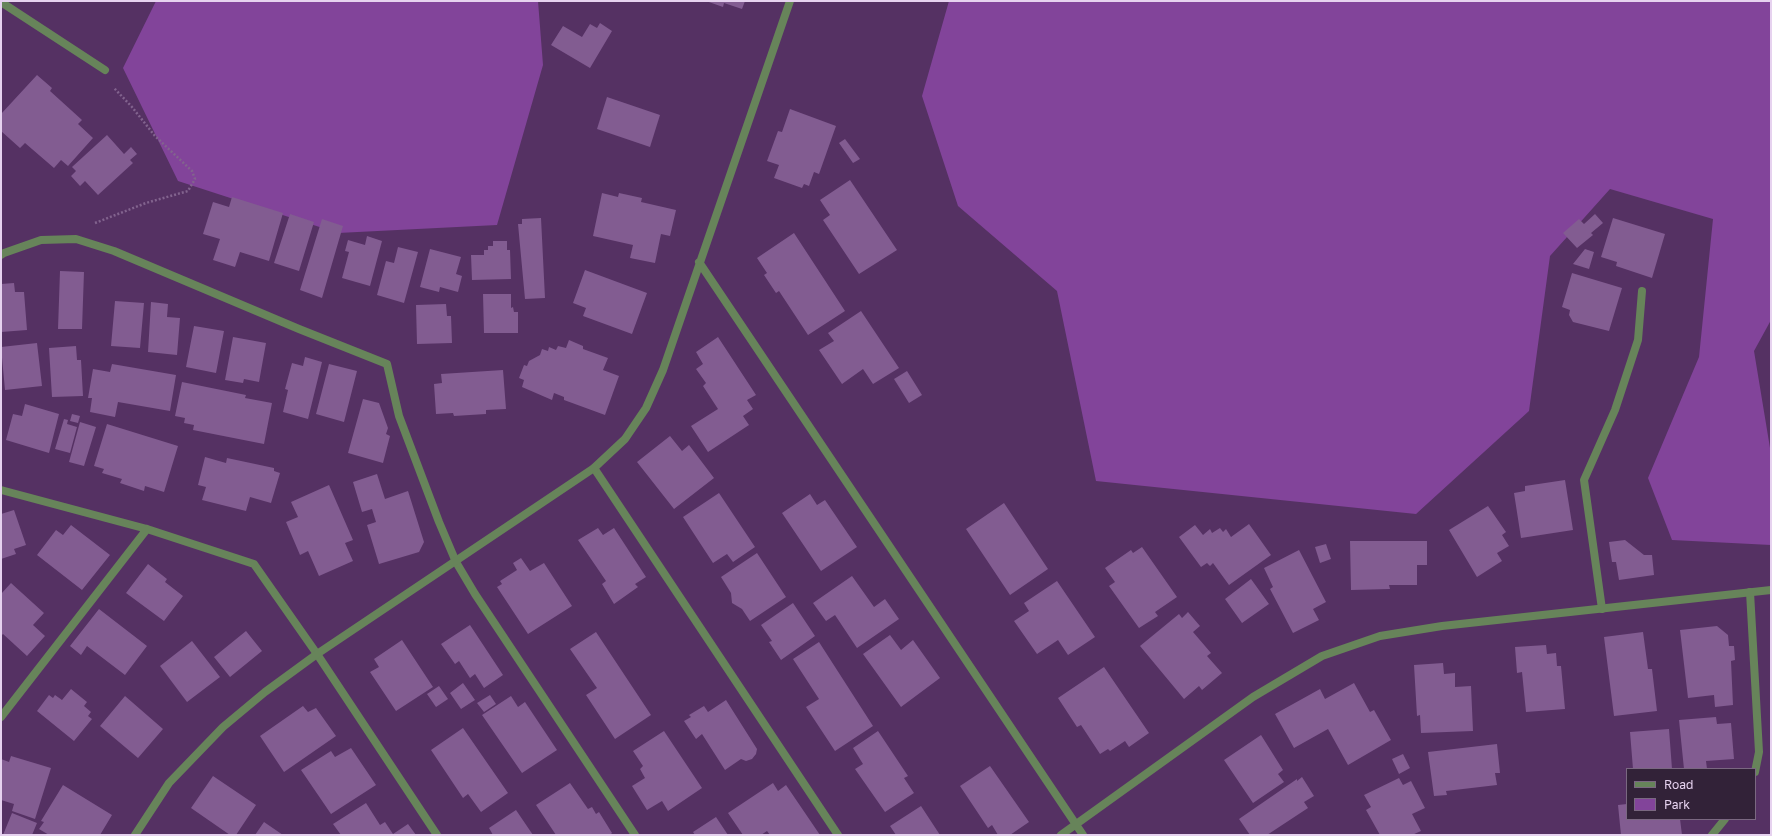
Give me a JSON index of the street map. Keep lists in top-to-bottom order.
{
  "legend": ["Road", "Park"]
}
